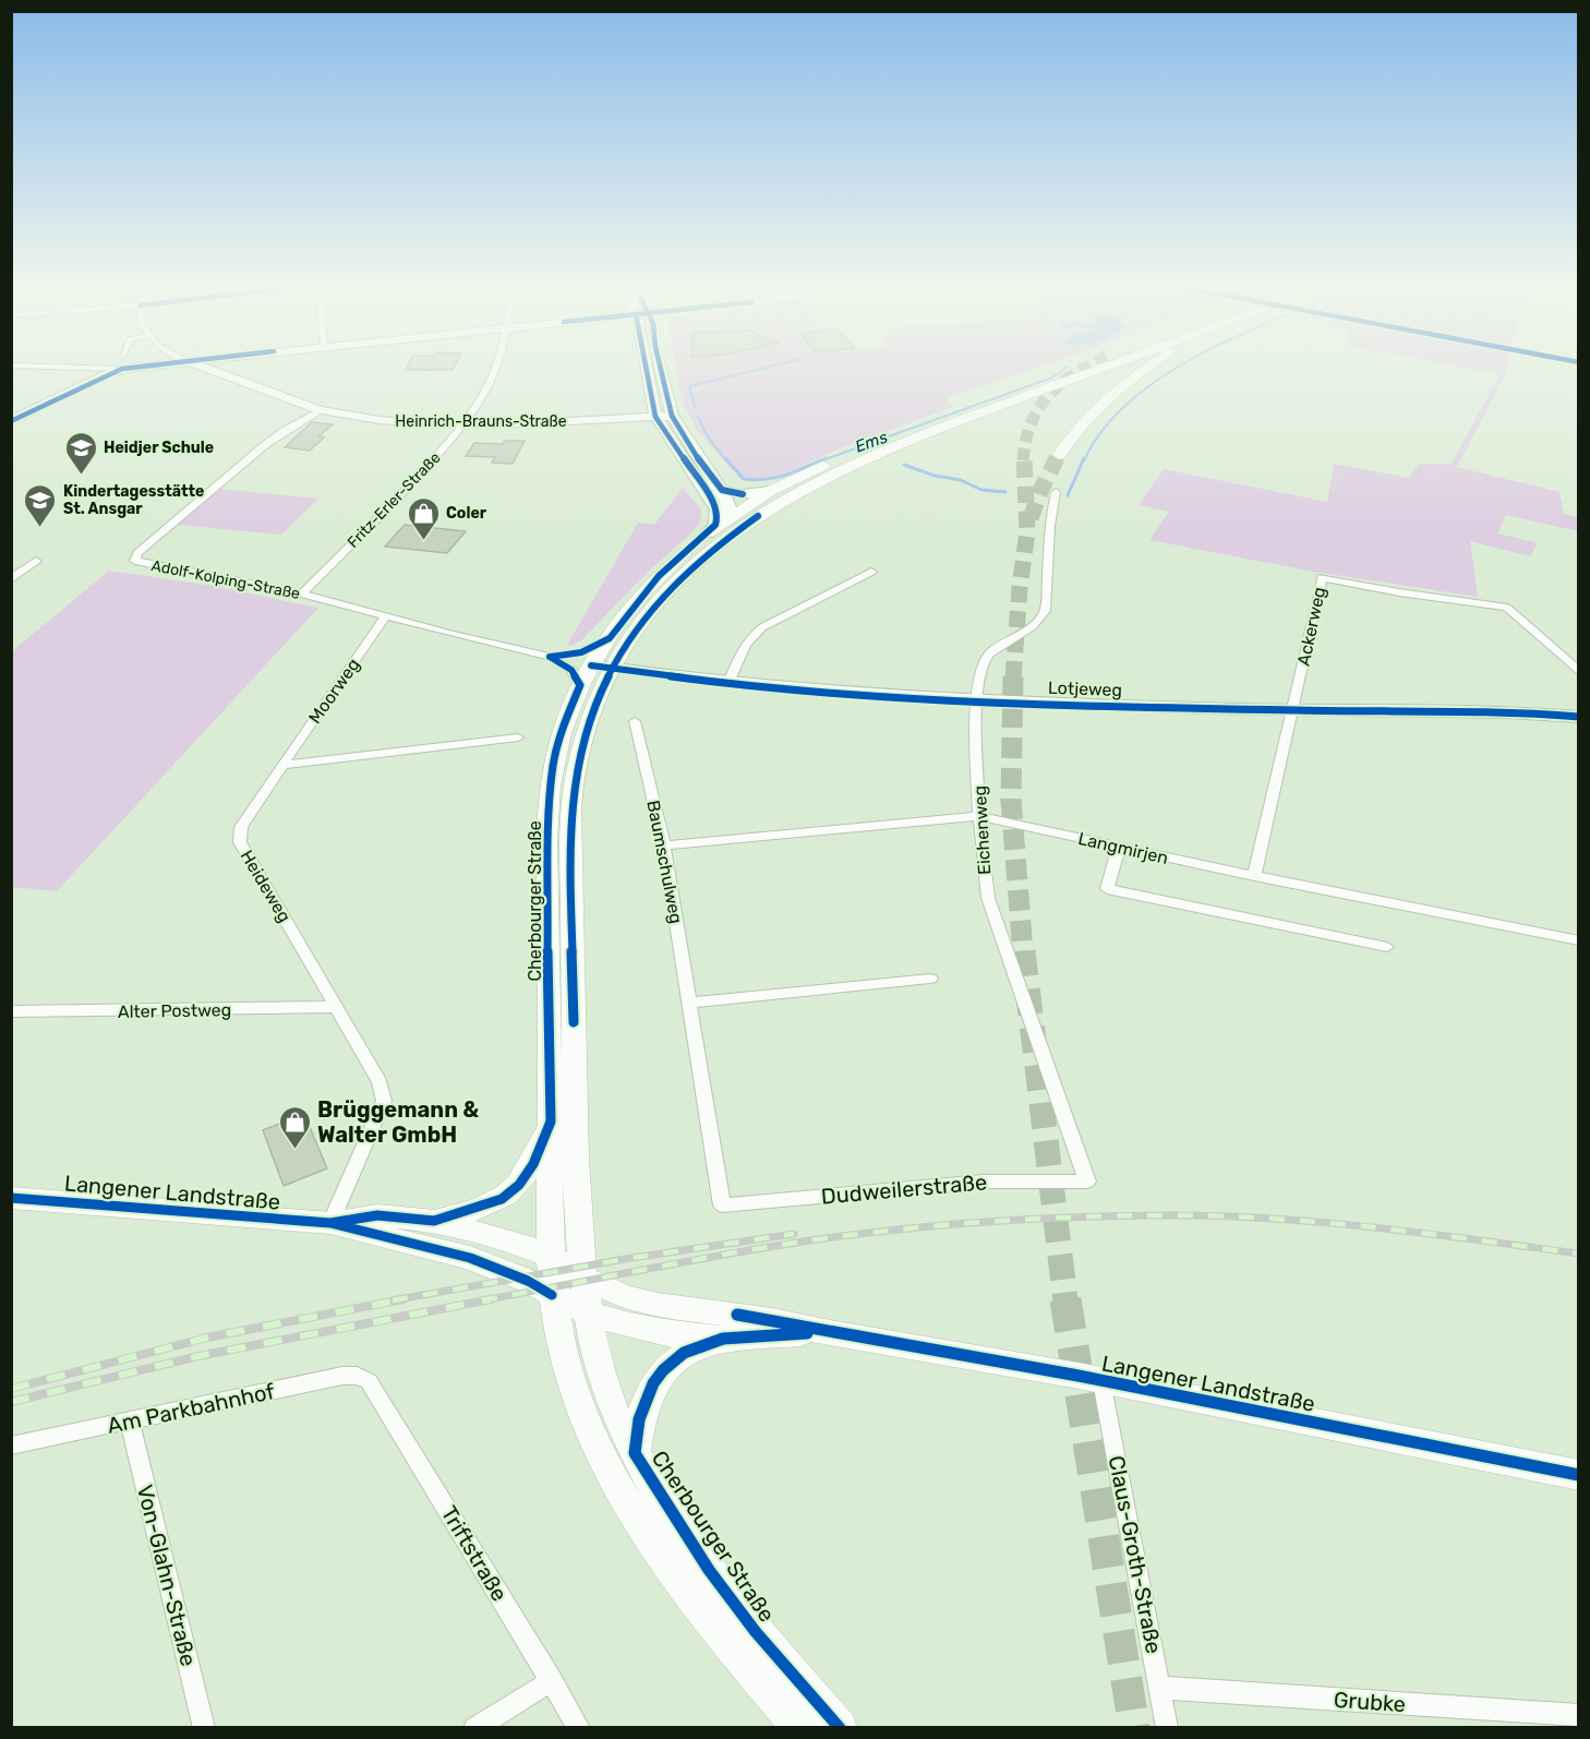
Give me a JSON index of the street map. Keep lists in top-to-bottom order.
{
  "streets": {
    "main road": ["Cherbourger Straße", "Langener Landstraße"],
    "street": [
      "Heinrich-Brauns-Straße",
      "Fritz-Erler-Straße",
      "Adolf-Kolping-Straße",
      "Ackerweg",
      "Lotjeweg",
      "Moorweg",
      "Eichenweg",
      "Langmirjen",
      "Baumschulweg",
      "Heideweg",
      "Alter Postweg",
      "Dudweilerstraße",
      "Am Parkbahnhof",
      "Triftstraße",
      "Claus-Groth-Straße",
      "Von-Glahn-Straße",
      "Grubke"
    ]
  },
  "crossings": [
    ["Heinrich-Brauns-Straße", "Fritz-Erler-Straße"],
    ["Heinrich-Brauns-Straße", "Adolf-Kolping-Straße"],
    ["Fritz-Erler-Straße", "Adolf-Kolping-Straße"],
    ["Adolf-Kolping-Straße", "Lotjeweg"],
    ["Adolf-Kolping-Straße", "Moorweg"],
    ["Adolf-Kolping-Straße", "Cherbourger Straße"],
    ["Ackerweg", "Lotjeweg"],
    ["Ackerweg", "Langmirjen"],
    ["Lotjeweg", "Eichenweg"],
    ["Lotjeweg", "Cherbourger Straße"],
    ["Moorweg", "Heideweg"],
    ["Eichenweg", "Langmirjen"],
    ["Eichenweg", "Dudweilerstraße"],
    ["Langmirjen", "Baumschulweg"],
    ["Baumschulweg", "Dudweilerstraße"],
    ["Heideweg", "Alter Postweg"],
    ["Heideweg", "Langener Landstraße"],
    ["Cherbourger Straße", "Langener Landstraße"],
    ["Langener Landstraße", "Claus-Groth-Straße"],
    ["Am Parkbahnhof", "Triftstraße"],
    ["Am Parkbahnhof", "Von-Glahn-Straße"],
    ["Claus-Groth-Straße", "Grubke"]
  ],
  "water": ["Ems"],
  "places": {
    "school or university": ["Heidjer Schule", "Kindertagesstätte St. Ansgar"],
    "shop": ["Coler", "Brüggemann & Walter GmbH"]
  }
}
